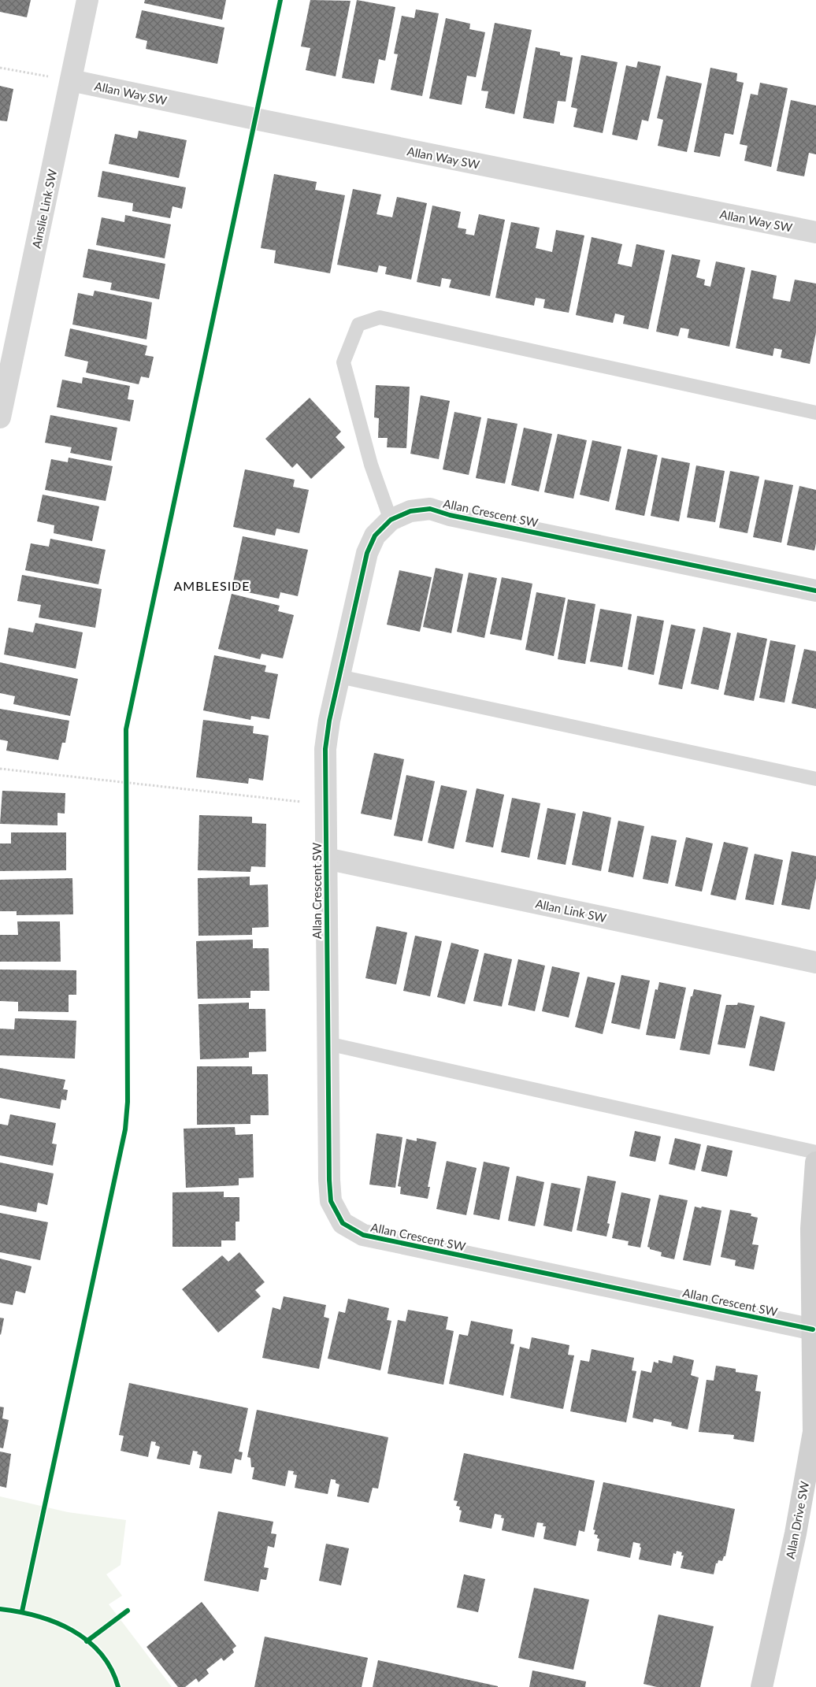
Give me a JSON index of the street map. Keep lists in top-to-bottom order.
{
  "streets": {
    "street": [
      "Allan Way SW",
      "Ainslie Link SW",
      "Allan Crescent SW",
      "Allan Link SW",
      "Allan Drive SW"
    ]
  },
  "crossings": [
    ["Allan Way SW", "Ainslie Link SW"],
    ["Allan Crescent SW", "Allan Link SW"],
    ["Allan Crescent SW", "Allan Drive SW"]
  ],
  "districts": ["AMBLESIDE"]
}
